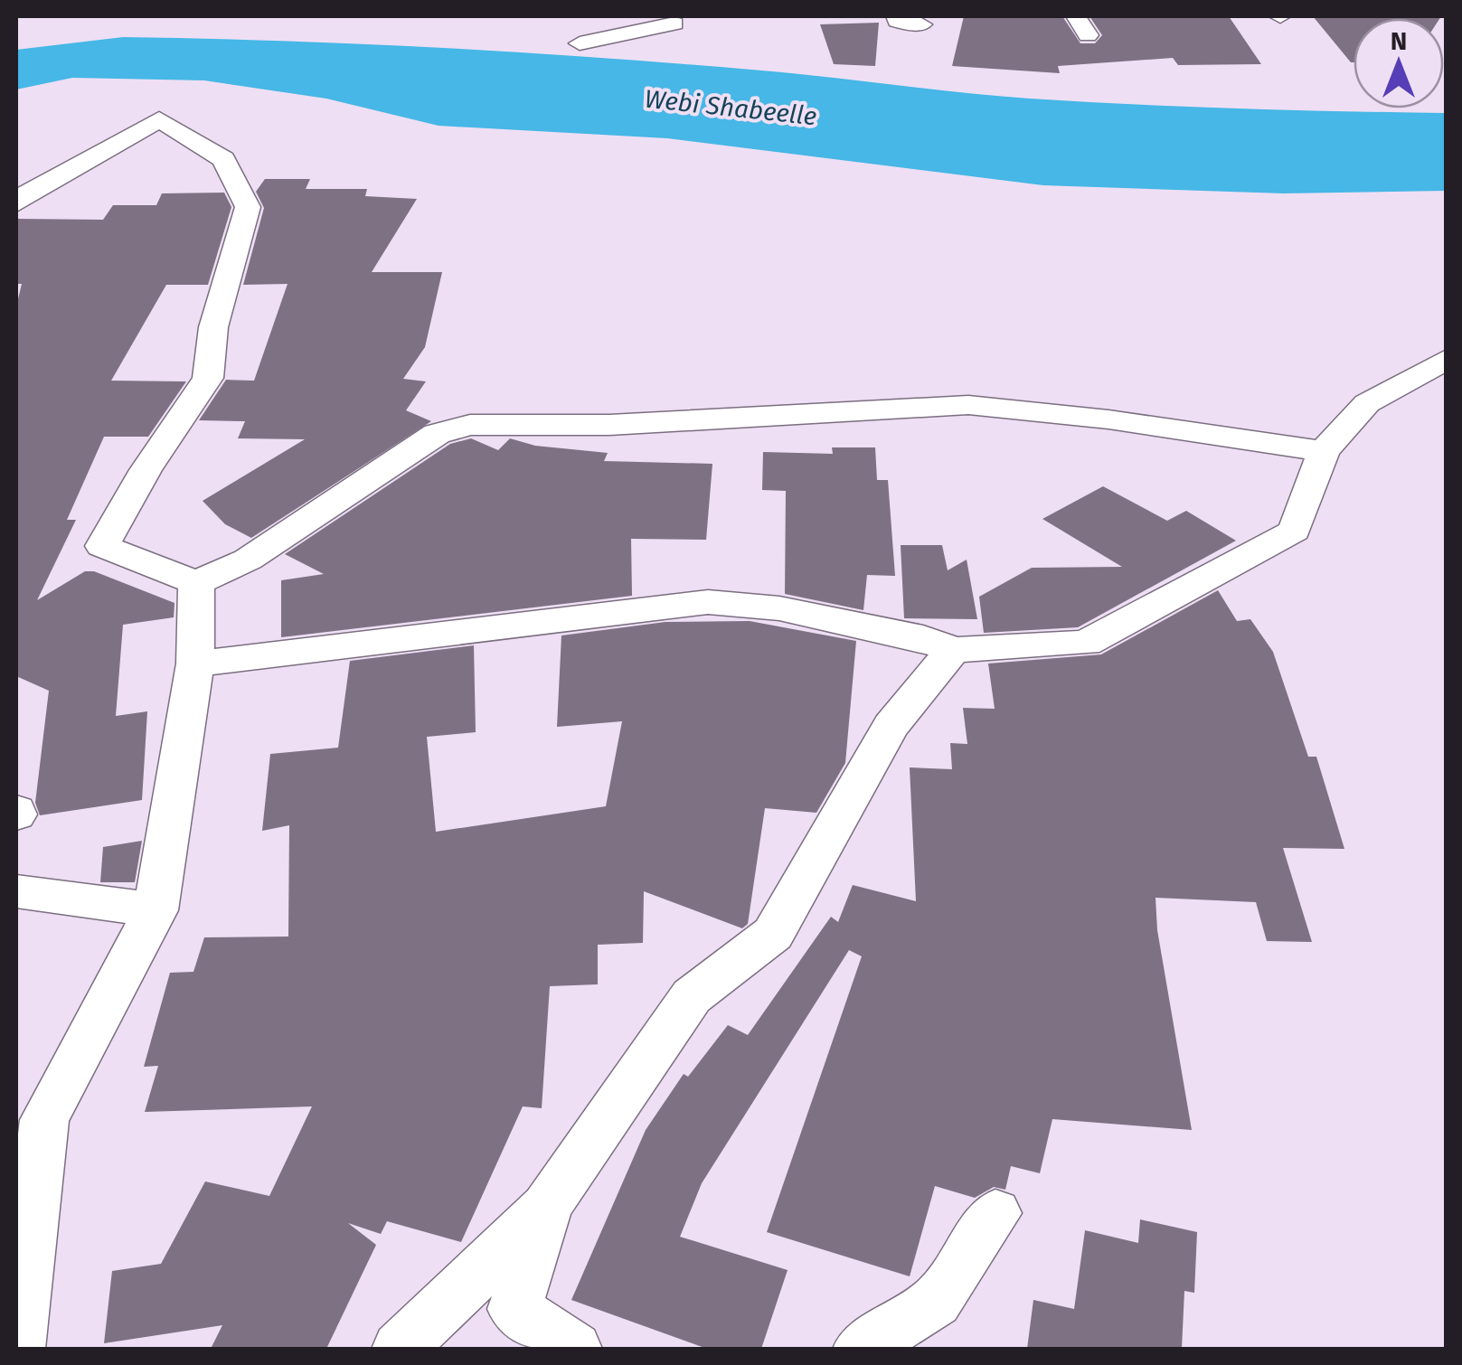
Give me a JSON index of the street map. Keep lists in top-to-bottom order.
{
  "water": ["Webi Shabeelle"],
  "north": "top"
}
